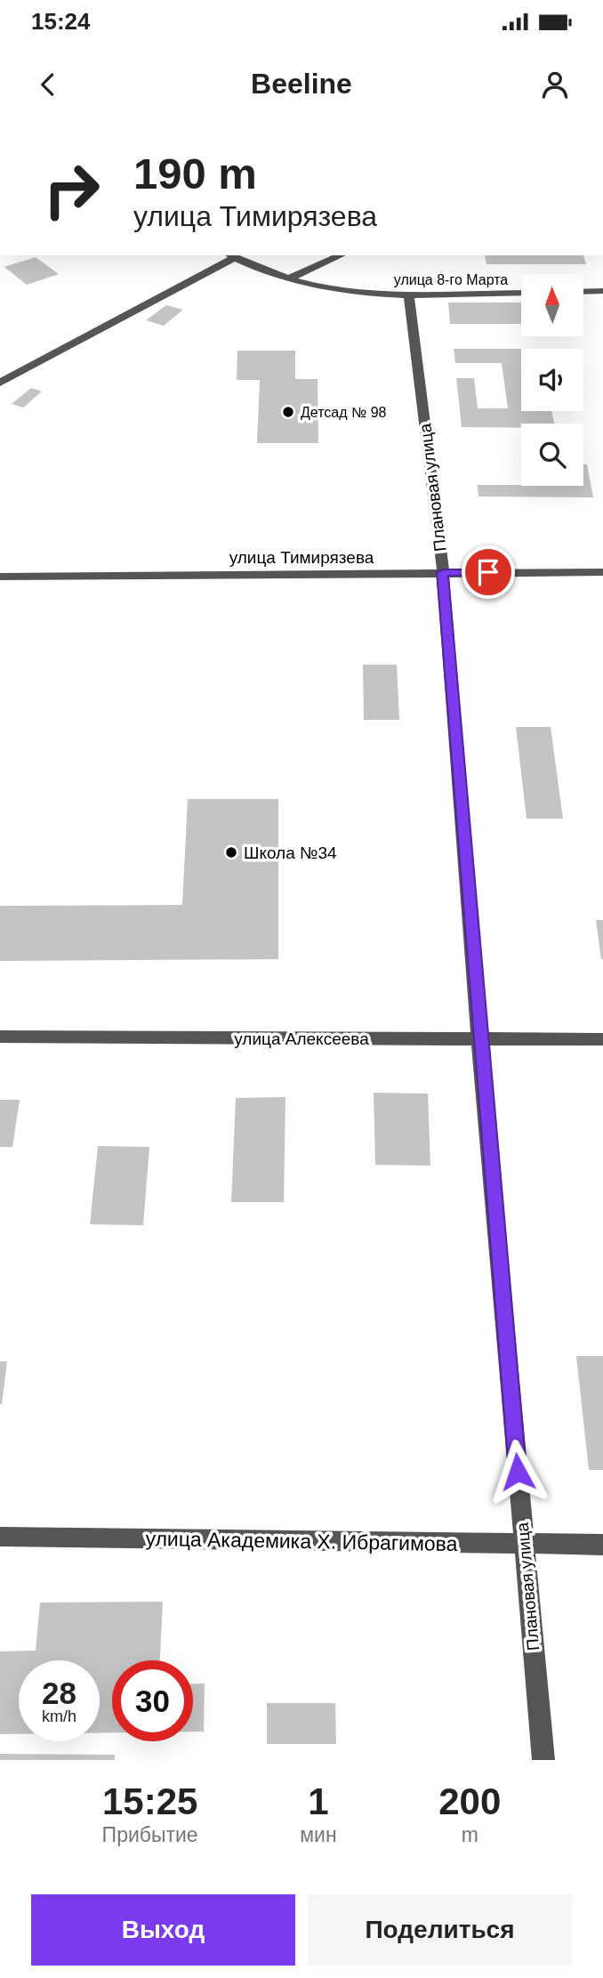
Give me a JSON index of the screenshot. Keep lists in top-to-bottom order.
{
  "streets": {
    "street": [
      "улица 8-го Марта",
      "Плановая улица",
      "улица Тимирязева",
      "улица Алексеева",
      "улица Академика Х. Ибрагимова"
    ]
  },
  "crossings": [
    ["улица 8-го Марта", "Плановая улица"],
    ["Плановая улица", "улица Тимирязева"],
    ["Плановая улица", "улица Алексеева"],
    ["Плановая улица", "улица Академика Х. Ибрагимова"]
  ],
  "places": ["Детсад № 98", "Школа №34"],
  "north": "top",
  "page": {
    "status": "15:24",
    "header": "Beeline",
    "turn": ["190 m", "улица Тимирязева"],
    "speed": "28 km/h",
    "limit": "30",
    "eta": [
      "15:25",
      "Прибытие",
      "1",
      "мин",
      "200",
      "m"
    ],
    "buttons": ["Выход", "Поделиться"]
  }
}
